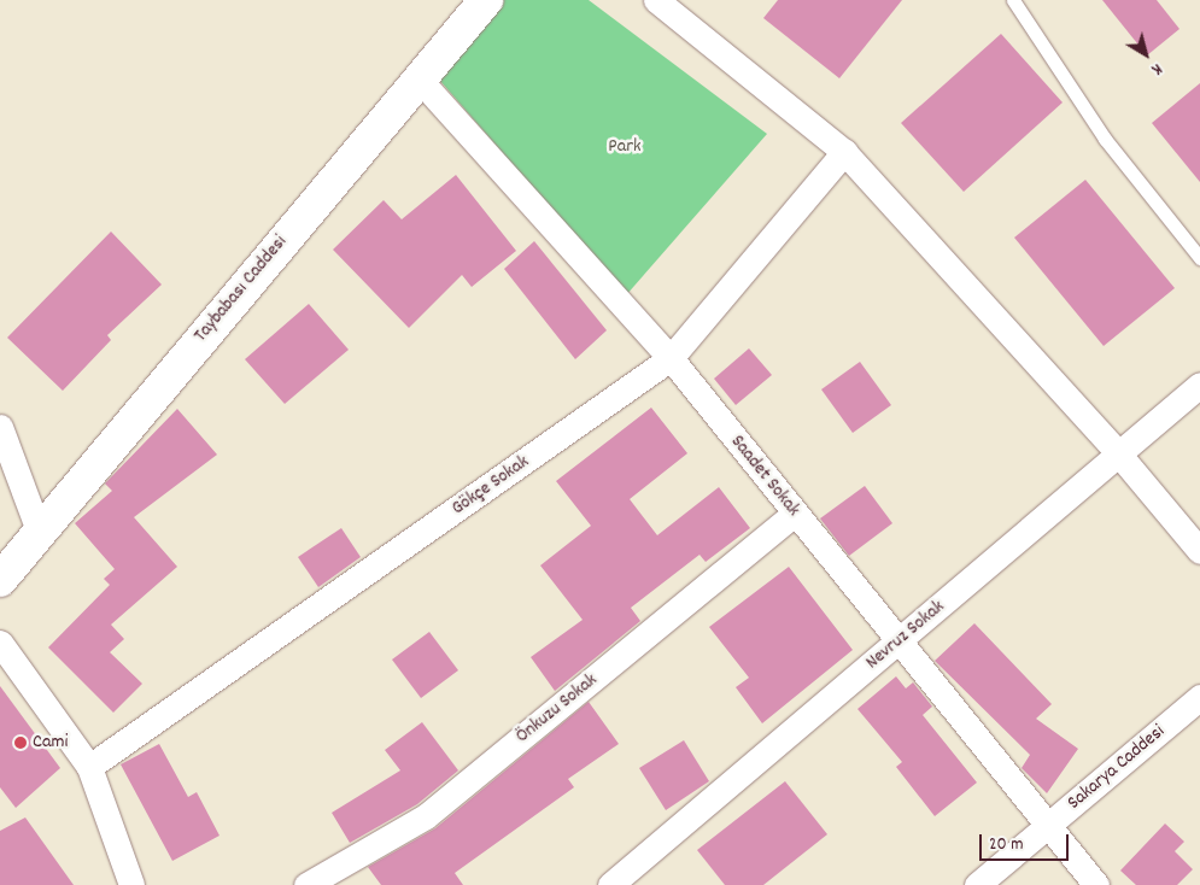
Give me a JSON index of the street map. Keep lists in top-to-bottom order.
{
  "streets": {
    "street": [
      "Taybabası Caddesi",
      "Saadet Sokak",
      "Gökçe Sokak",
      "Nevruz Sokak",
      "Önkuzu Sokak",
      "Sakarya Caddesi"
    ]
  },
  "crossings": [
    ["Taybabası Caddesi", "Saadet Sokak"],
    ["Saadet Sokak", "Gökçe Sokak"],
    ["Saadet Sokak", "Nevruz Sokak"],
    ["Saadet Sokak", "Önkuzu Sokak"],
    ["Saadet Sokak", "Sakarya Caddesi"]
  ],
  "parks": ["Park"],
  "places": ["Cami"],
  "scale_bar": "20 m",
  "north": "bottom right"
}
